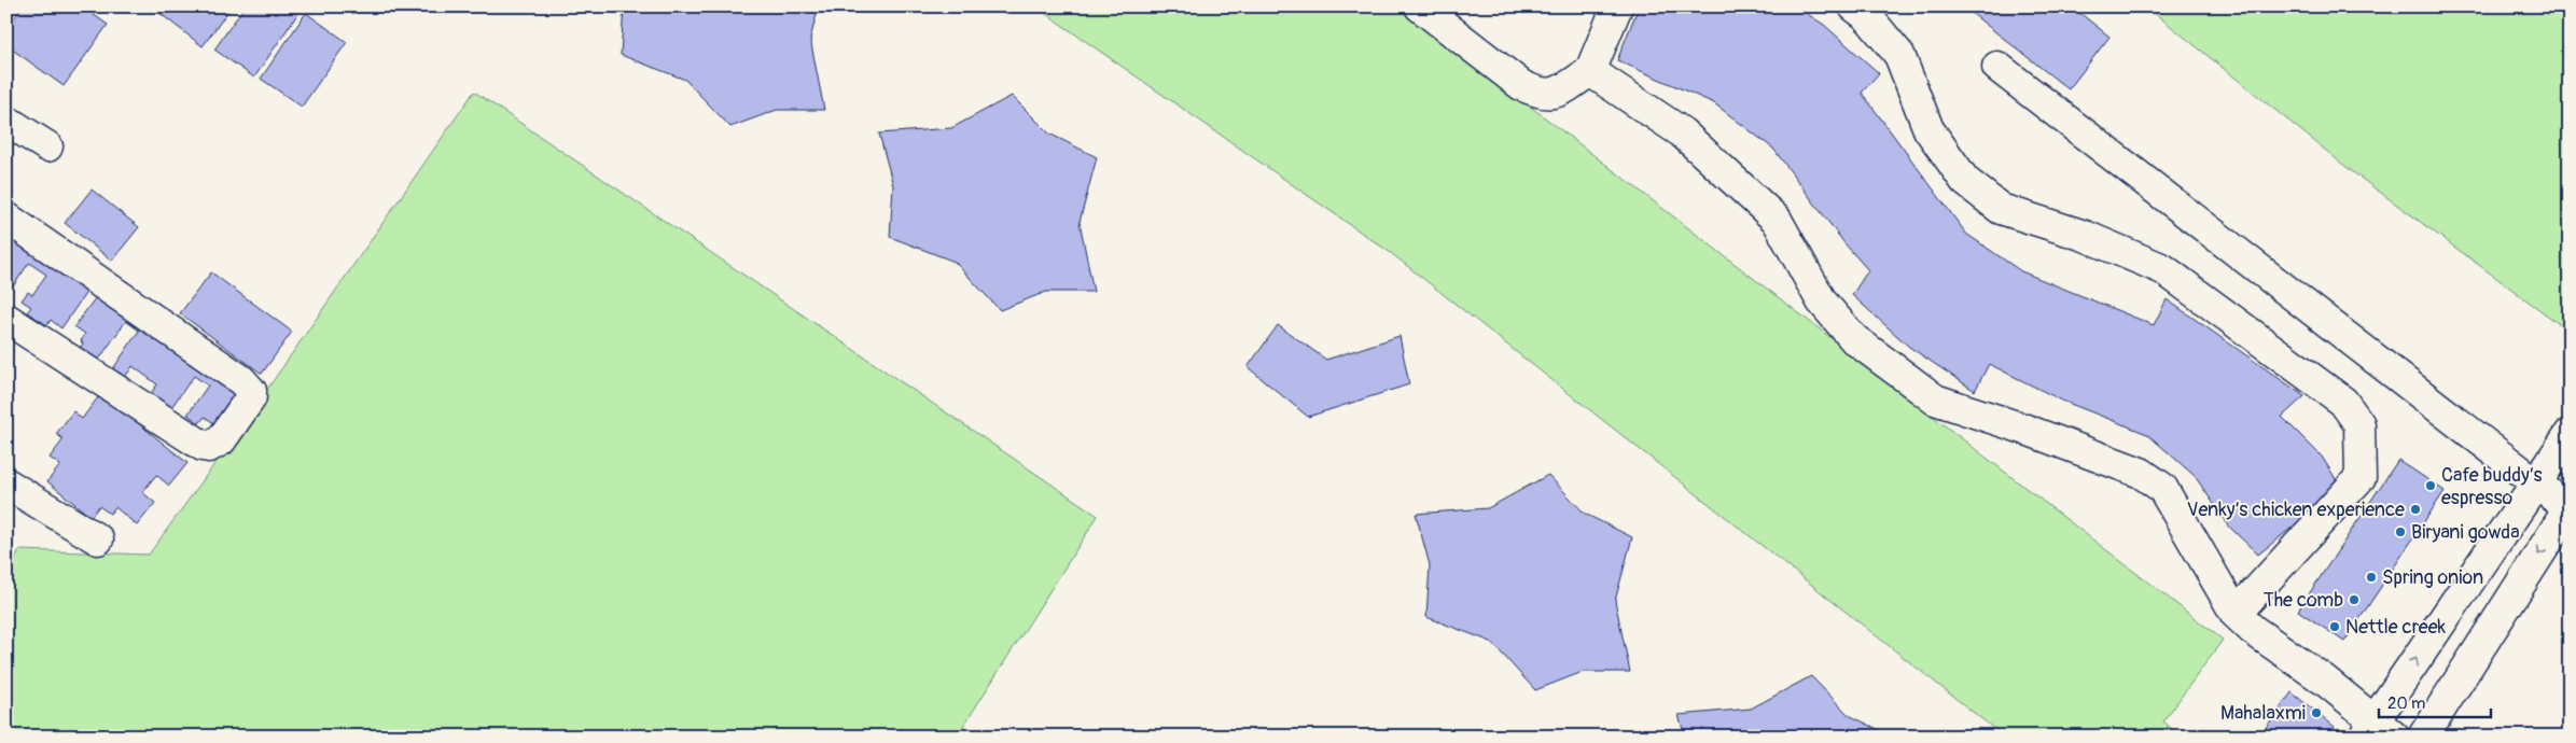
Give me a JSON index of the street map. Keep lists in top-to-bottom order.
{
  "places": [
    "Cafe buddy’s espresso",
    "Venky’s chicken experience",
    "Biryani gowda",
    "Spring onion",
    "The comb",
    "Nettle creek",
    "Mahalaxmi"
  ],
  "scale_bar": "20 m"
}
